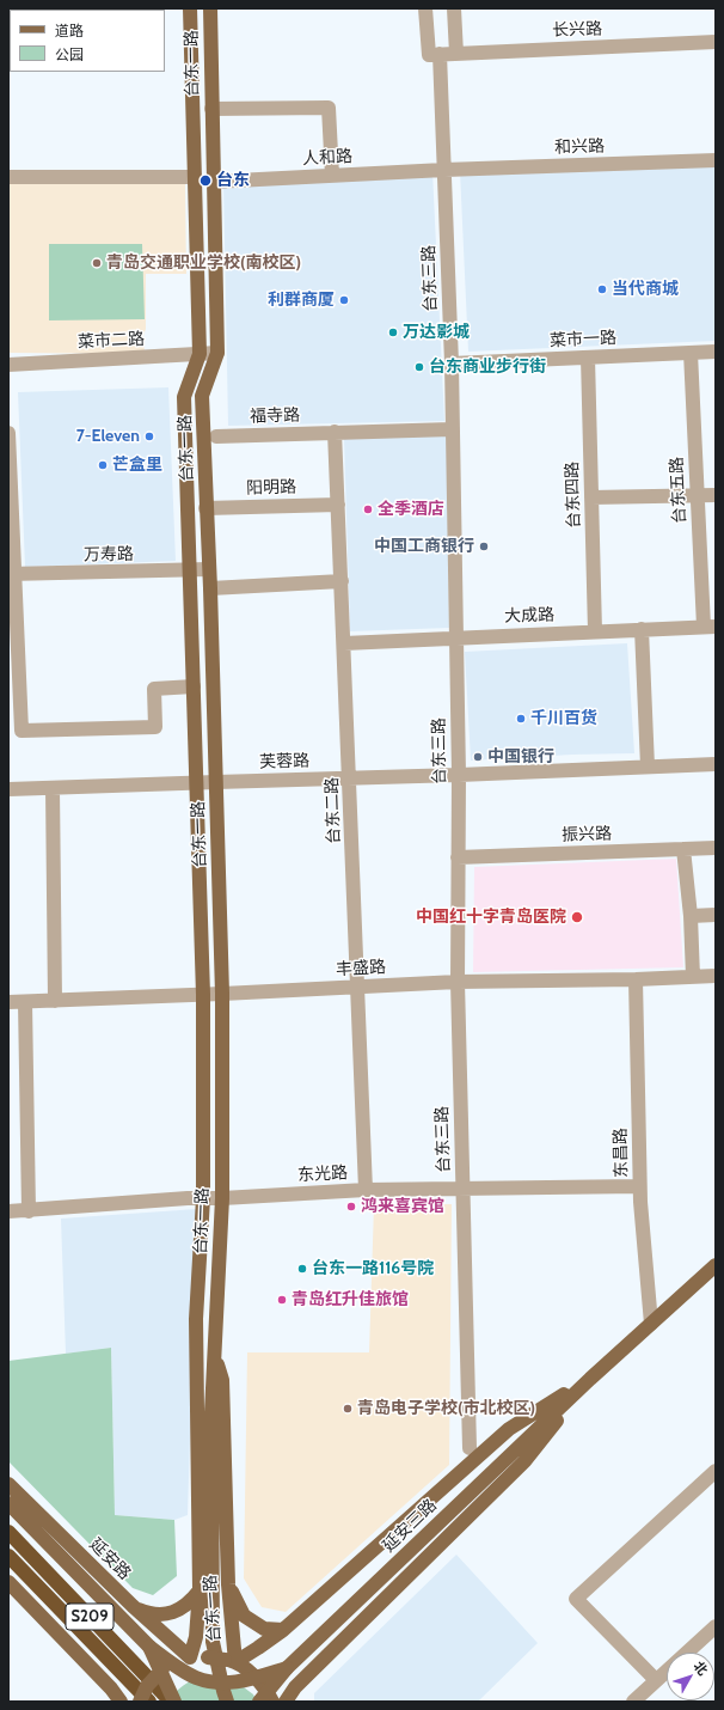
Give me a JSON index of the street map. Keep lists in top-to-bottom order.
{
  "streets": {
    "highway": ["S209"],
    "main road": ["台东一路", "延安三路", "延安路"],
    "street": [
      "长兴路",
      "和兴路",
      "人和路",
      "台东三路",
      "菜市一路",
      "菜市二路",
      "福寺路",
      "阳明路",
      "台东五路",
      "台东四路",
      "万寿路",
      "大成路",
      "芙蓉路",
      "台东二路",
      "振兴路",
      "丰盛路",
      "东昌路",
      "东光路"
    ]
  },
  "crossings": [
    ["长兴路", "台东三路"],
    ["台东一路", "人和路"],
    ["台东一路", "菜市二路"],
    ["台东一路", "阳明路"],
    ["台东一路", "万寿路"],
    ["台东一路", "芙蓉路"],
    ["台东一路", "丰盛路"],
    ["台东一路", "东光路"],
    ["台东一路", "延安三路"],
    ["台东一路", "延安路"],
    ["和兴路", "人和路"],
    ["和兴路", "台东三路"],
    ["人和路", "台东三路"],
    ["台东三路", "菜市一路"],
    ["台东三路", "福寺路"],
    ["台东三路", "大成路"],
    ["台东三路", "芙蓉路"],
    ["台东三路", "振兴路"],
    ["台东三路", "丰盛路"],
    ["台东三路", "东光路"],
    ["菜市一路", "台东五路"],
    ["菜市一路", "台东四路"],
    ["福寺路", "台东二路"],
    ["阳明路", "台东二路"],
    ["台东五路", "大成路"],
    ["台东四路", "大成路"],
    ["大成路", "台东二路"],
    ["芙蓉路", "台东二路"],
    ["台东二路", "丰盛路"],
    ["台东二路", "东光路"],
    ["丰盛路", "东昌路"],
    ["东昌路", "东光路"],
    ["东昌路", "延安三路"]
  ],
  "places": [
    "台东",
    "青岛交通职业学校(南校区)",
    "当代商城",
    "利群商厦",
    "万达影城",
    "台东商业步行街",
    "7-Eleven",
    "芒盒里",
    "全季酒店",
    "中国工商银行",
    "千川百货",
    "中国银行",
    "中国红十字青岛医院",
    "鸿来喜宾馆",
    "台东一路116号院",
    "青岛红升佳旅馆",
    "青岛电子学校(市北校区)"
  ],
  "legend": ["道路", "公园"],
  "north": "top right"
}
